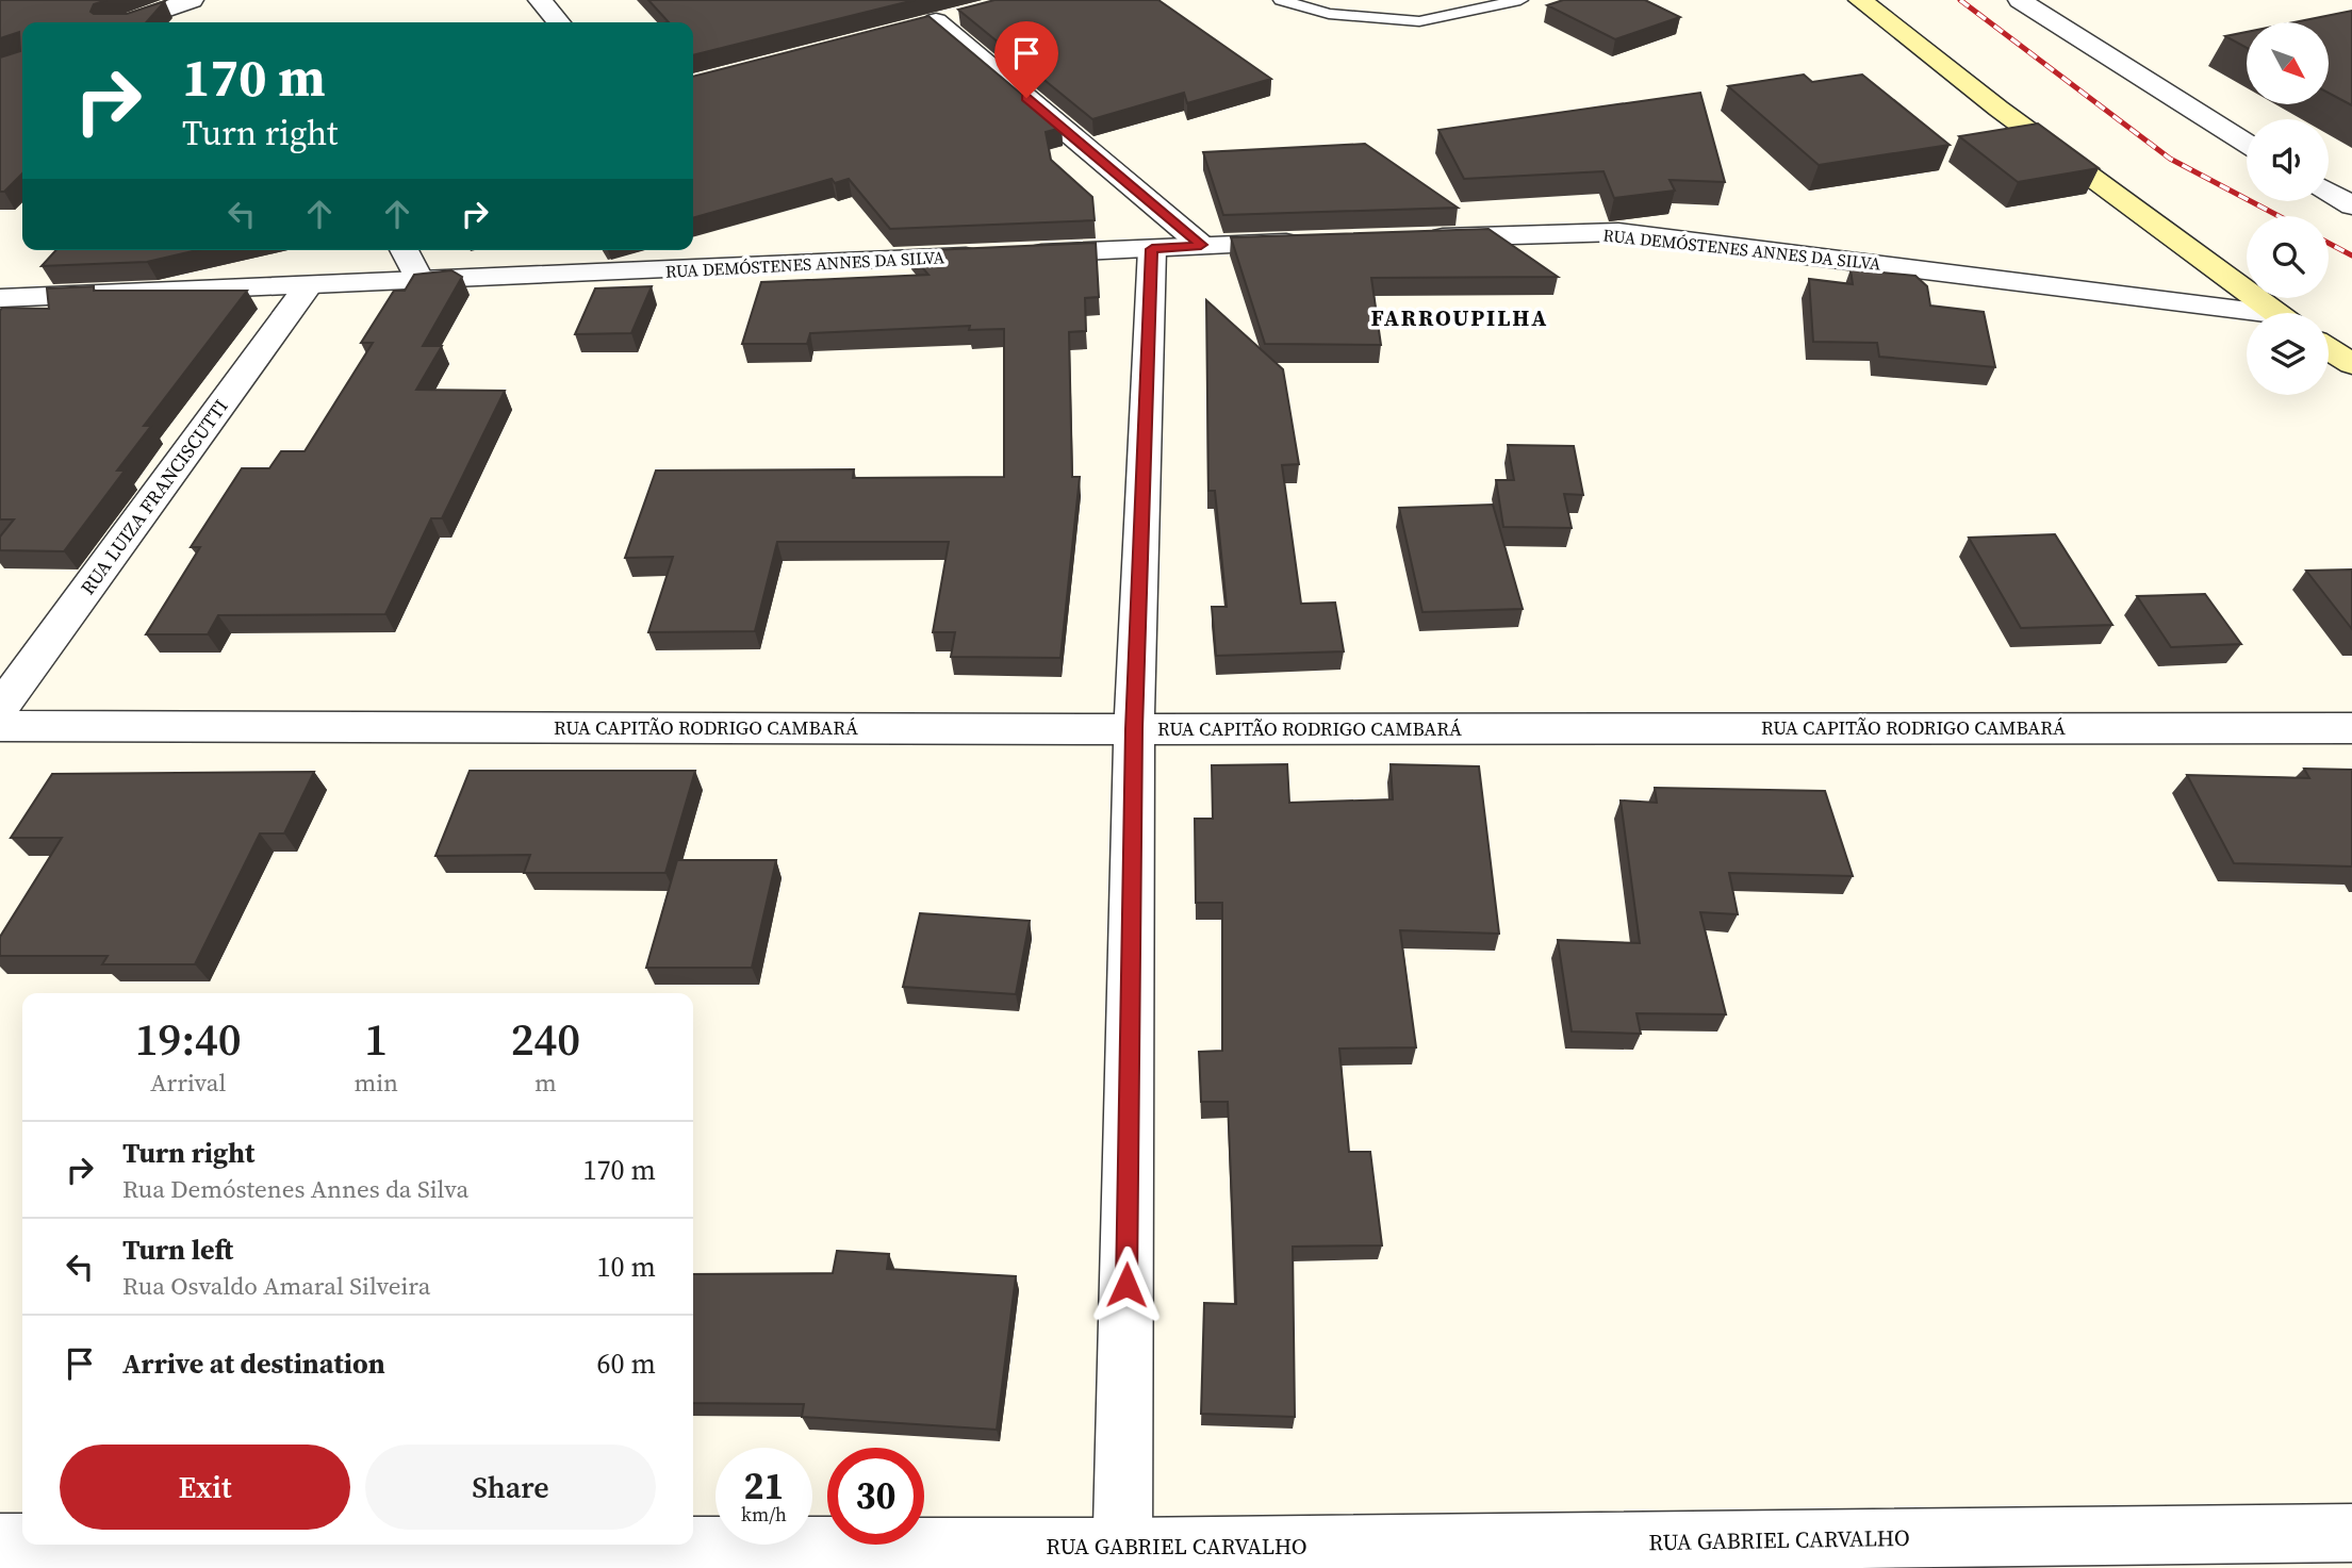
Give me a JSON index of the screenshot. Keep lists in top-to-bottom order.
{
  "streets": {
    "street": [
      "RUA DEMÓSTENES ANNES DA SILVA",
      "RUA LUIZA FRANCISCUTTI",
      "RUA CAPITÃO RODRIGO CAMBARÁ",
      "RUA GABRIEL CARVALHO"
    ]
  },
  "crossings": [
    ["RUA DEMÓSTENES ANNES DA SILVA", "RUA LUIZA FRANCISCUTTI"]
  ],
  "districts": ["FARROUPILHA"],
  "north": "bottom right",
  "page": {
    "turn": ["170 m", "Turn right"],
    "eta": [
      "19:40",
      "Arrival",
      "1",
      "min",
      "240",
      "m"
    ],
    "list": [
      {
        "name": "Turn right",
        "note": "Rua Demóstenes Annes da Silva",
        "value": "170 m"
      },
      {
        "name": "Turn left",
        "note": "Rua Osvaldo Amaral Silveira",
        "value": "10 m"
      },
      {
        "name": "Arrive at destination",
        "value": "60 m"
      }
    ],
    "buttons": ["Exit", "Share"],
    "speed": "21 km/h",
    "limit": "30"
  }
}
